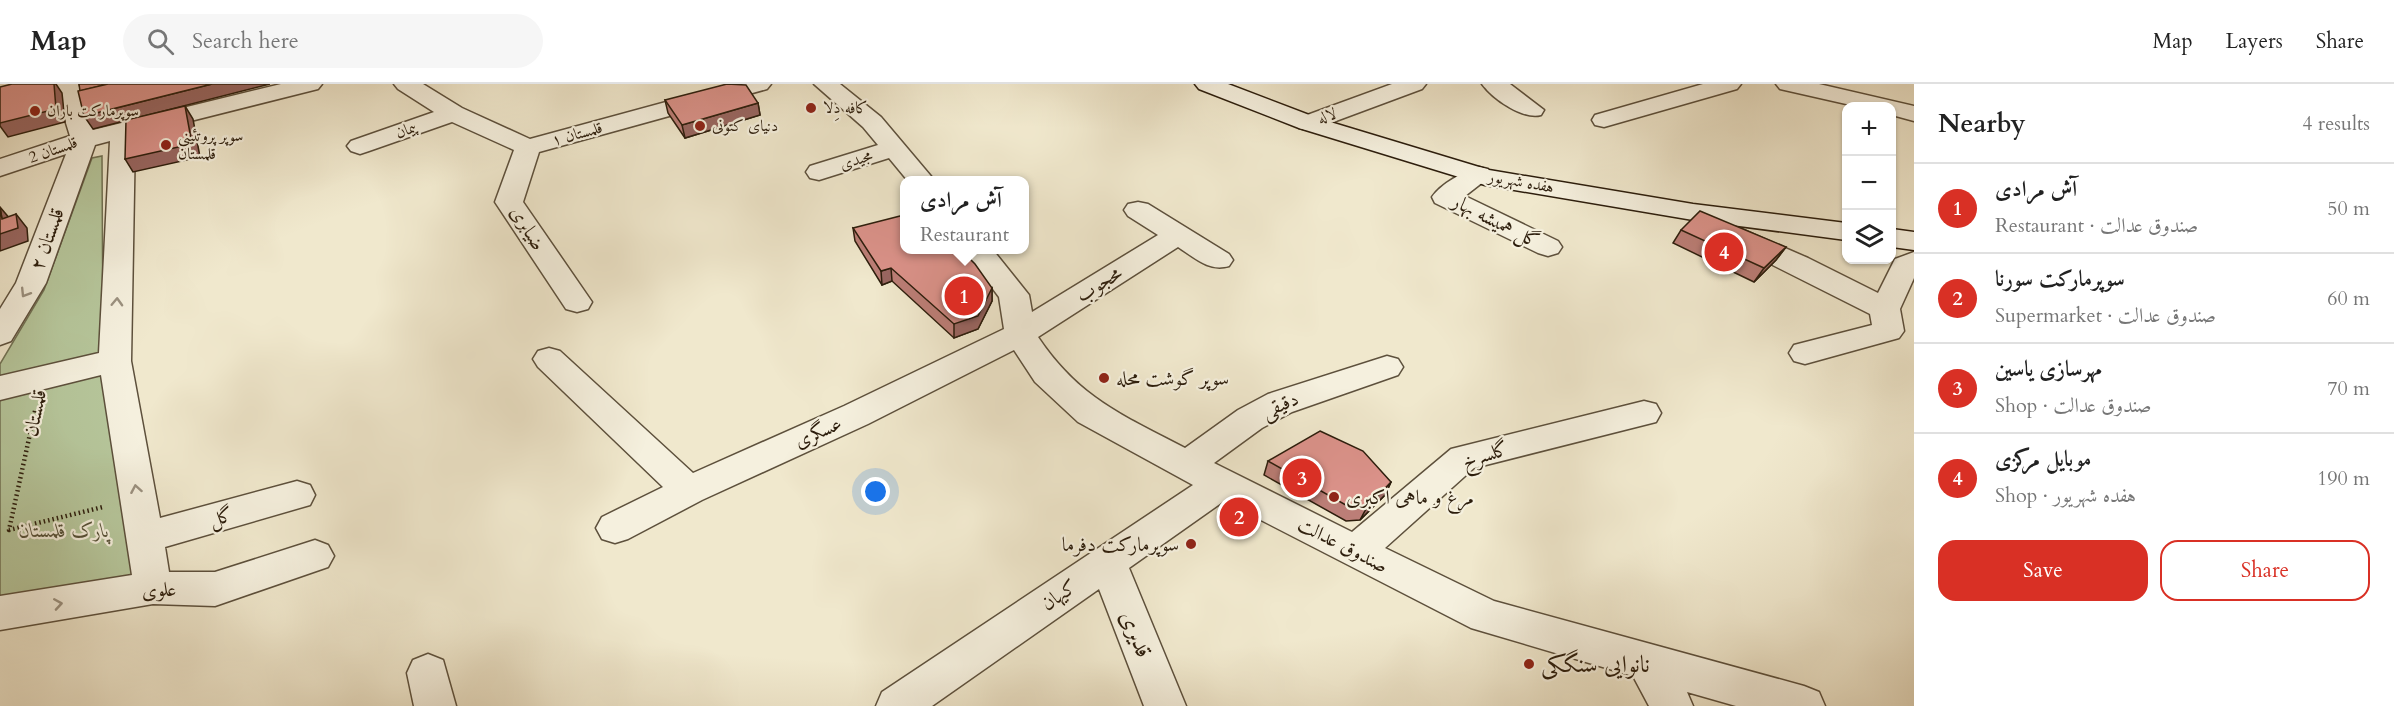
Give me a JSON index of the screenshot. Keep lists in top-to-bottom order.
{
  "streets": {
    "street": [
      "لاله",
      "پیمان",
      "قلمستان ۱",
      "قلمستان 2",
      "مجیدی",
      "هفده شهریور",
      "گل همیشه بهار",
      "ضیابری",
      "قلمستان ۲",
      "محجوب",
      "دقیقی",
      "عسگری",
      "گلسرخ",
      "گل",
      "صندوق عدالت",
      "علوی",
      "کیهان",
      "قدیری"
    ],
    "path": ["قلمستان"]
  },
  "crossings": [
    ["لاله", "هفده شهریور"],
    ["پیمان", "قلمستان ۱"],
    ["قلمستان ۱", "ضیابری"],
    ["قلمستان 2", "قلمستان ۲"],
    ["هفده شهریور", "گل همیشه بهار"],
    ["محجوب", "عسگری"],
    ["محجوب", "صندوق عدالت"],
    ["دقیقی", "صندوق عدالت"],
    ["عسگری", "صندوق عدالت"],
    ["گلسرخ", "صندوق عدالت"],
    ["صندوق عدالت", "کیهان"],
    ["کیهان", "قدیری"]
  ],
  "parks": ["پارک قلمستان"],
  "places": [
    "کافه دِلا",
    "سوپرمارکت باران",
    "دنیای کتونی",
    "سوپر پروتئینی قلمستان",
    "سوپر گوشت محله",
    "مرغ و ماهی اکبری",
    "سوپرمارکت دفرما",
    "نانوایی سنگکی"
  ],
  "page": {
    "header": "Map",
    "search": "Search here",
    "nav": ["Map", "Layers", "Share"],
    "heading": ["Nearby", "4 results"],
    "map_buttons": ["+", "−"],
    "list": [
      {
        "mark": "1",
        "name": "آش مرادی",
        "note": "Restaurant · صندوق عدالت",
        "value": "50 m"
      },
      {
        "mark": "2",
        "name": "سوپرمارکت سورنا",
        "note": "Supermarket · صندوق عدالت",
        "value": "60 m"
      },
      {
        "mark": "3",
        "name": "مهرسازی یاسین",
        "note": "Shop · صندوق عدالت",
        "value": "70 m"
      },
      {
        "mark": "4",
        "name": "موبایل مرکزی",
        "note": "Shop · هفده شهریور",
        "value": "190 m"
      }
    ],
    "popup": ["آش مرادی", "Restaurant"],
    "pins": [
      "4",
      "1",
      "3",
      "2"
    ],
    "buttons": ["Save", "Share"]
  }
}
